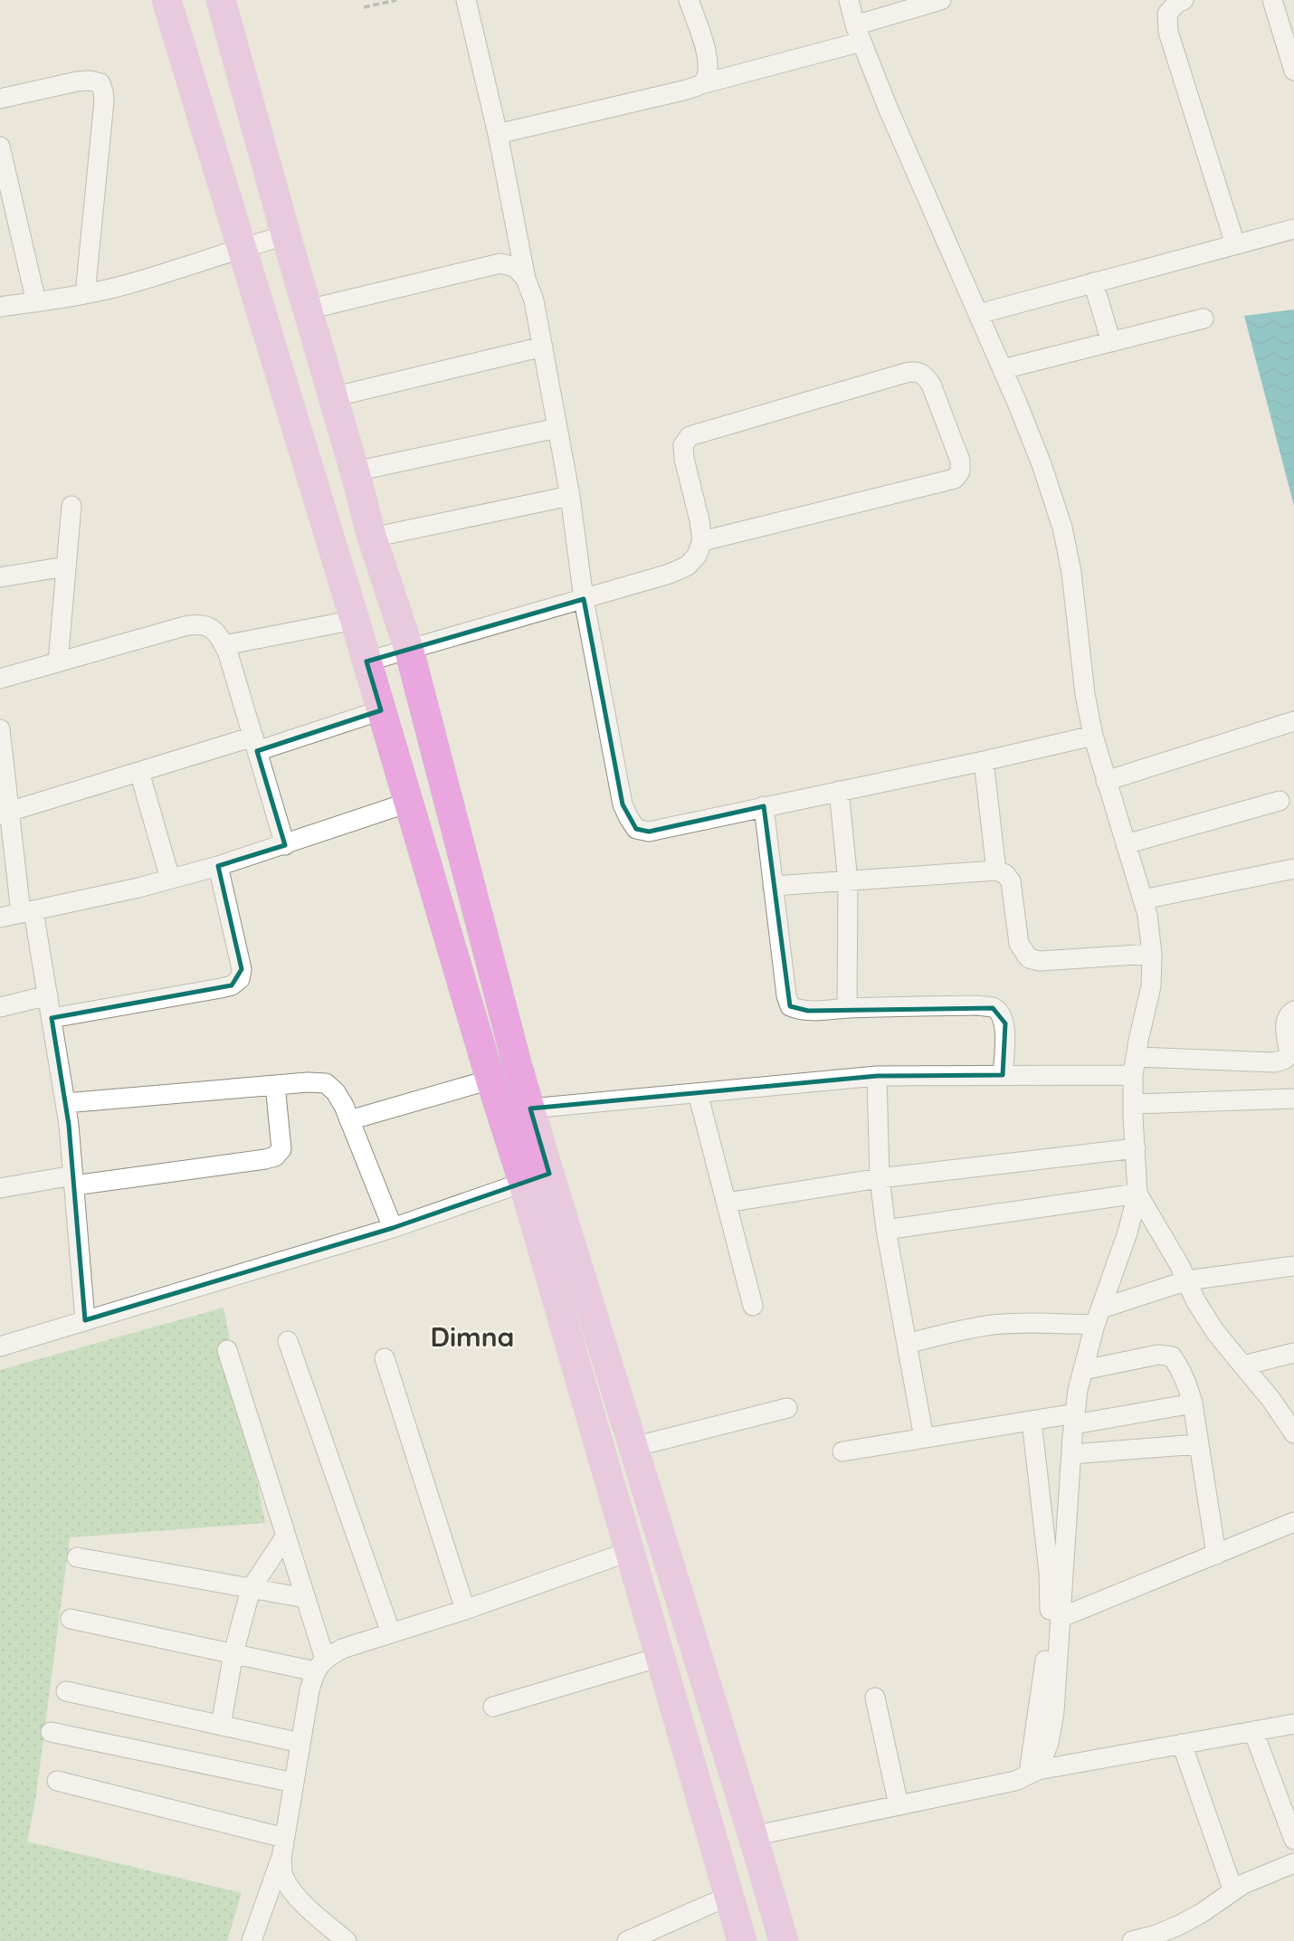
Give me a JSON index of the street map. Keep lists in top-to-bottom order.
{
  "districts": ["Dimna"]
}
